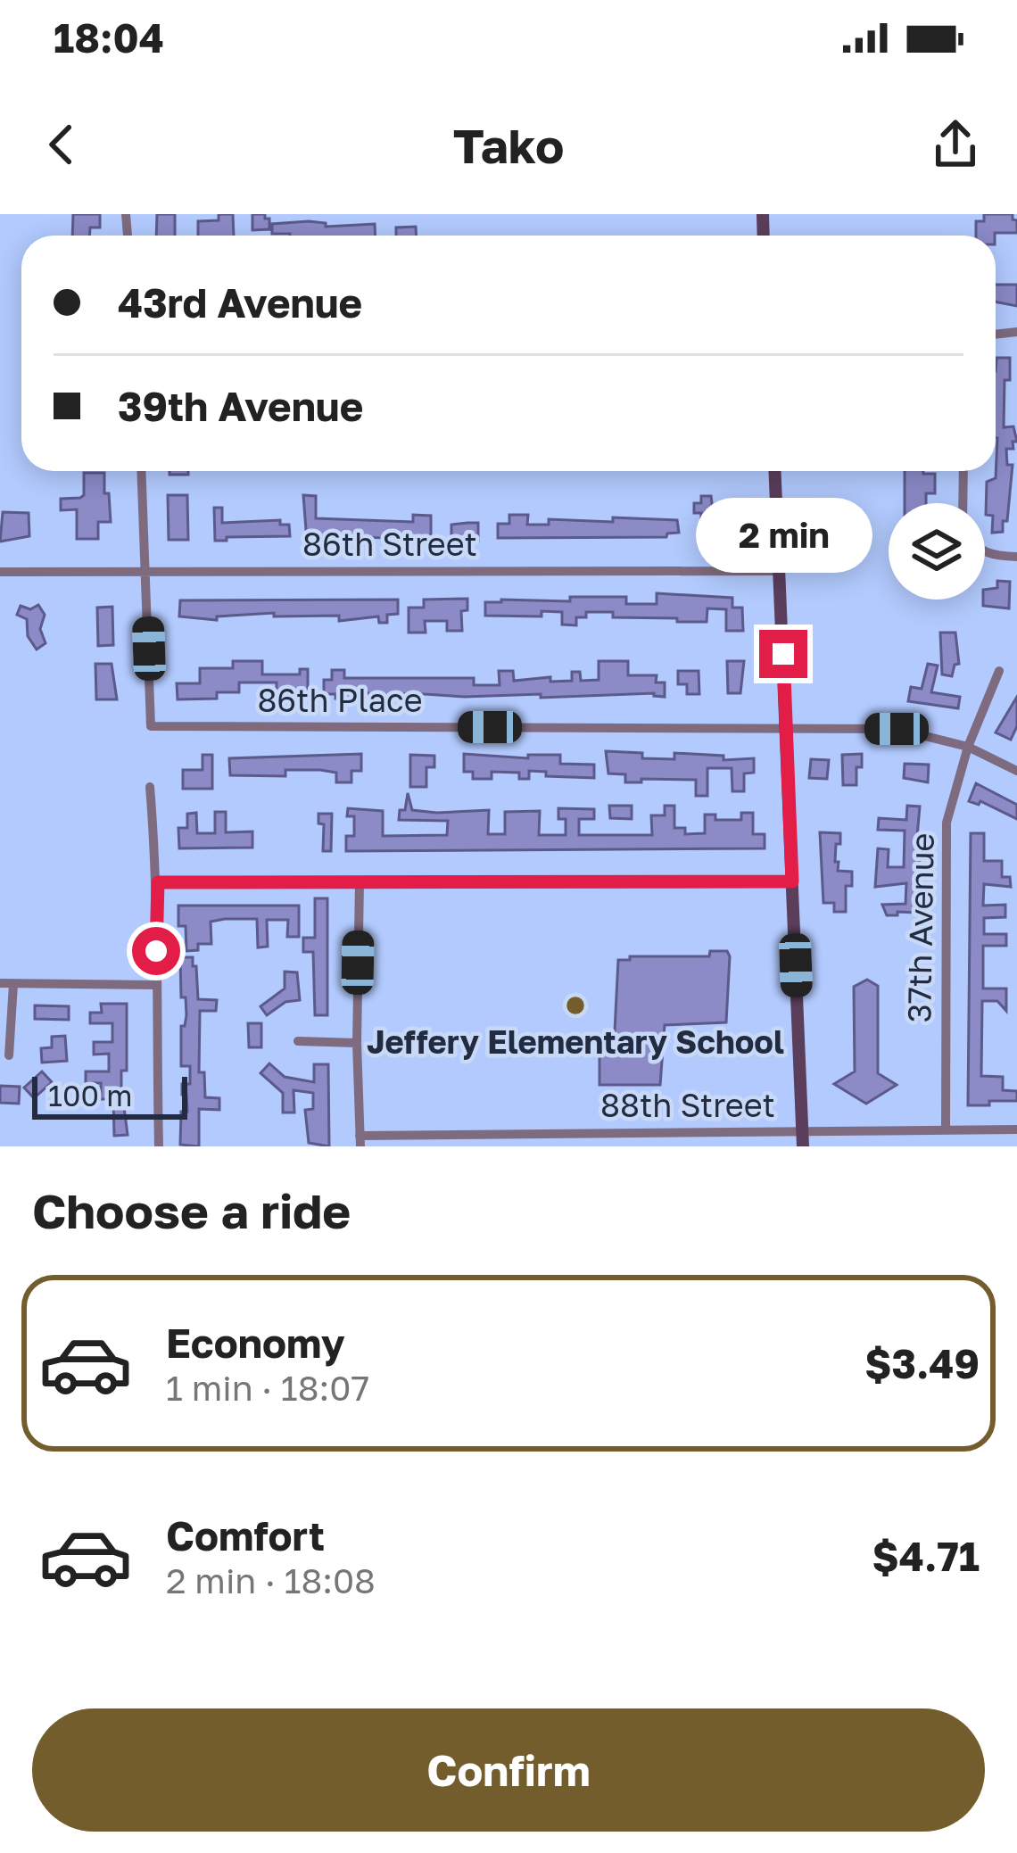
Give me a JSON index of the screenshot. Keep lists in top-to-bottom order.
{
  "streets": {
    "street": [
      "86th Street",
      "86th Place",
      "37th Avenue",
      "88th Street"
    ]
  },
  "crossings": [
    ["86th Street", "86th Place"],
    ["86th Place", "37th Avenue"],
    ["37th Avenue", "88th Street"]
  ],
  "places": ["Jeffery Elementary School"],
  "scale_bar": "100 m",
  "page": {
    "status": "18:04",
    "header": "Tako",
    "banner": ["43rd Avenue", "39th Avenue"],
    "bubble": "2 min",
    "scale": "100 m",
    "heading": "Choose a ride",
    "list": [
      {
        "name": "Economy",
        "note": "1 min · 18:07",
        "value": "$3.49"
      },
      {
        "name": "Comfort",
        "note": "2 min · 18:08",
        "value": "$4.71"
      }
    ],
    "buttons": "Confirm"
  }
}
